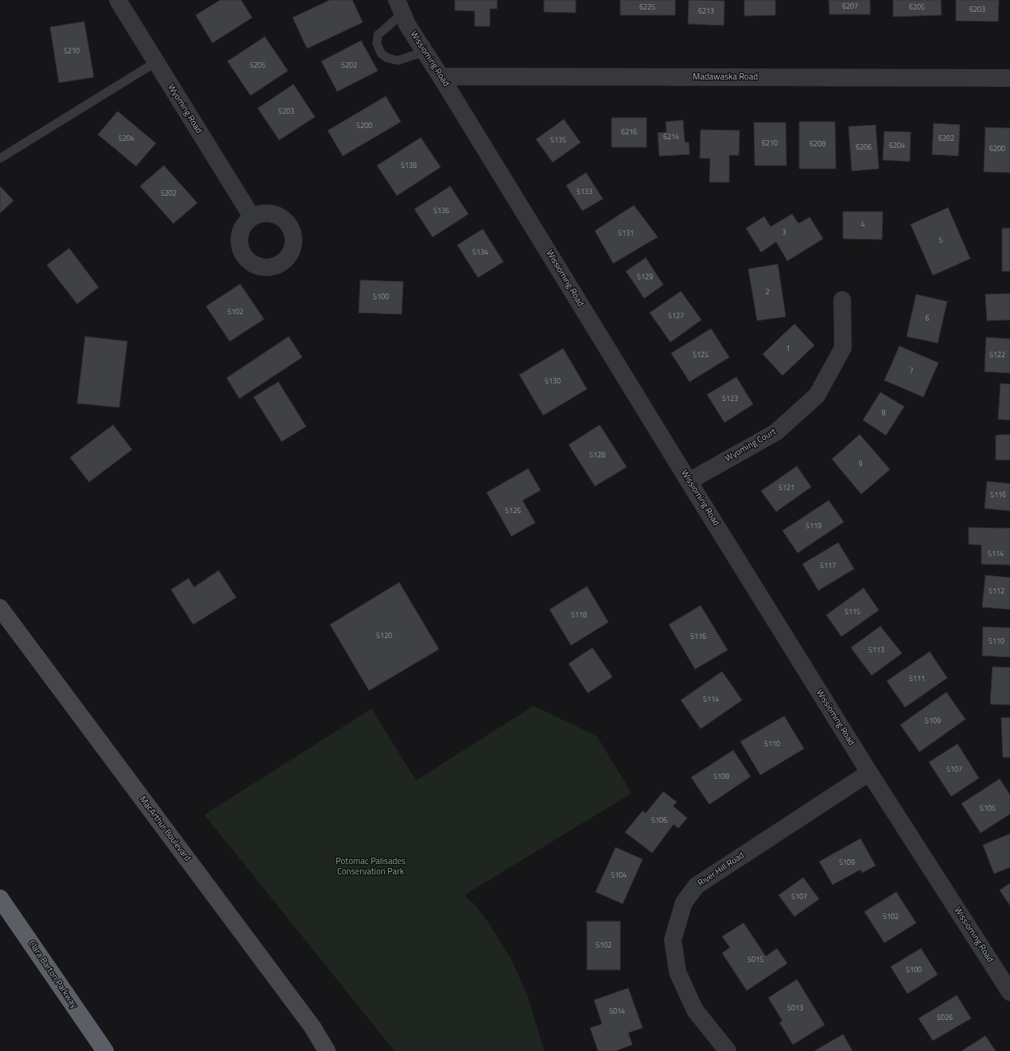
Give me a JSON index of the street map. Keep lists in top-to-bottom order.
{
  "streets": {
    "highway": ["Clara Barton Parkway"],
    "main road": ["MacArthur Boulevard"],
    "street": [
      "Wissioming Road",
      "Madawaska Road",
      "Wyoming Road",
      "Wyoming Court",
      "River Hill Road"
    ]
  },
  "crossings": [
    ["Wissioming Road", "Madawaska Road"],
    ["Wissioming Road", "Wyoming Court"],
    ["Wissioming Road", "River Hill Road"]
  ],
  "parks": ["Potomac Palisades Conservation Park"],
  "house_numbers": [
    "6207",
    "6225",
    "6205",
    "6203",
    "6213",
    "5210",
    "5205",
    "5202",
    "5203",
    "5200",
    "6216",
    "6214",
    "5204",
    "6202",
    "5135",
    "6210",
    "6208",
    "6204",
    "6206",
    "6200",
    "5138",
    "5133",
    "5202",
    "5136",
    "4",
    "3",
    "5131",
    "5",
    "5134",
    "5129",
    "2",
    "5100",
    "5102",
    "5127",
    "6",
    "1",
    "5125",
    "5122",
    "7",
    "5130",
    "5123",
    "8",
    "5128",
    "9",
    "5121",
    "5116",
    "5126",
    "5119",
    "5114",
    "5117",
    "5112",
    "5115",
    "5118",
    "5120",
    "5116",
    "5110",
    "5113",
    "5111",
    "5114",
    "5109",
    "5110",
    "5107",
    "5108",
    "5105",
    "5106",
    "5109",
    "5104",
    "5107",
    "5102",
    "5102",
    "5015",
    "5100",
    "5013",
    "5014",
    "5026"
  ]
}
